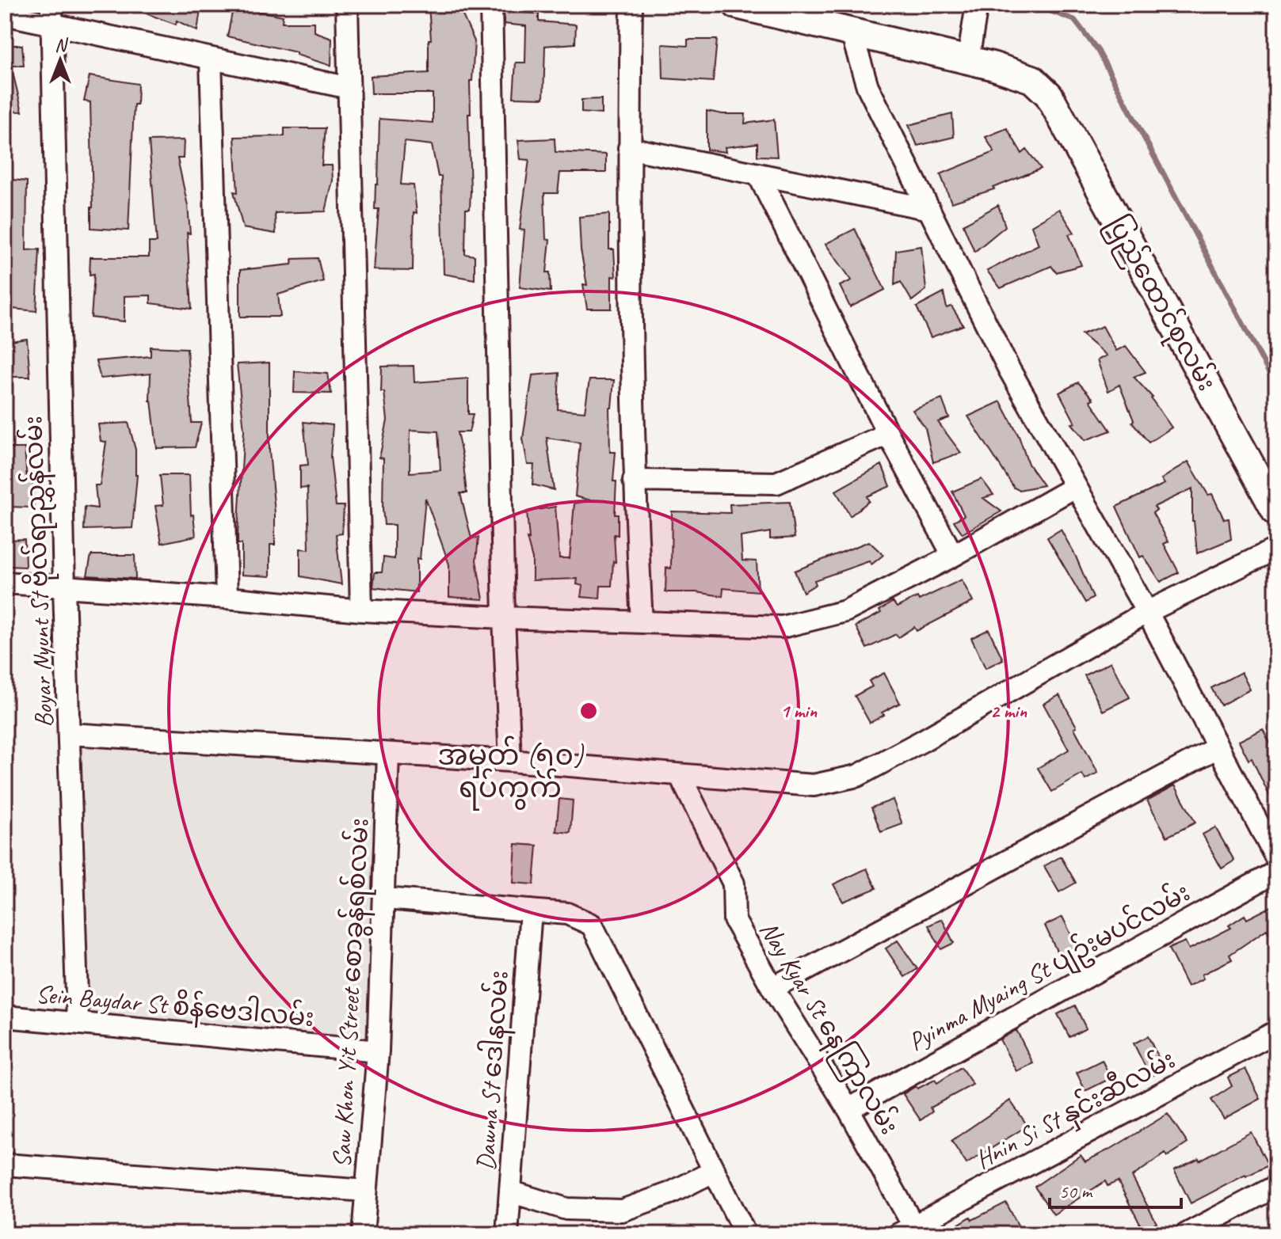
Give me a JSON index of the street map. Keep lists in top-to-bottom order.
{
  "streets": {
    "main road": ["ပြည်ထောင်စုလမ်း"],
    "street": [
      "Boyar Nyunt St ဗိုလ်ရာညွှန်လမ်း",
      "Pyinma Myaing St ပျဥ်းမပင်လမ်း",
      "Saw Khon Yit Street စောခွန်ရစ်လမ်း",
      "Sein Baydar St စိန်ဗေဒါလမ်း",
      "Nay Kyar St နေကြာလမ်း",
      "Dawna St ဒေါနလမ်း",
      "Hnin Si St နှင်းဆီလမ်း"
    ]
  },
  "crossings": [
    ["Boyar Nyunt St ဗိုလ်ရာညွှန်လမ်း", "Sein Baydar St စိန်ဗေဒါလမ်း"],
    ["Pyinma Myaing St ပျဥ်းမပင်လမ်း", "Nay Kyar St နေကြာလမ်း"],
    ["Saw Khon Yit Street စောခွန်ရစ်လမ်း", "Sein Baydar St စိန်ဗေဒါလမ်း"],
    ["Nay Kyar St နေကြာလမ်း", "Hnin Si St နှင်းဆီလမ်း"]
  ],
  "districts": ["အမှတ် (၅၀) ရပ်ကွက်"],
  "scale_bar": "50 m",
  "north": "top",
  "rings": ["1 min", "2 min"]
}
